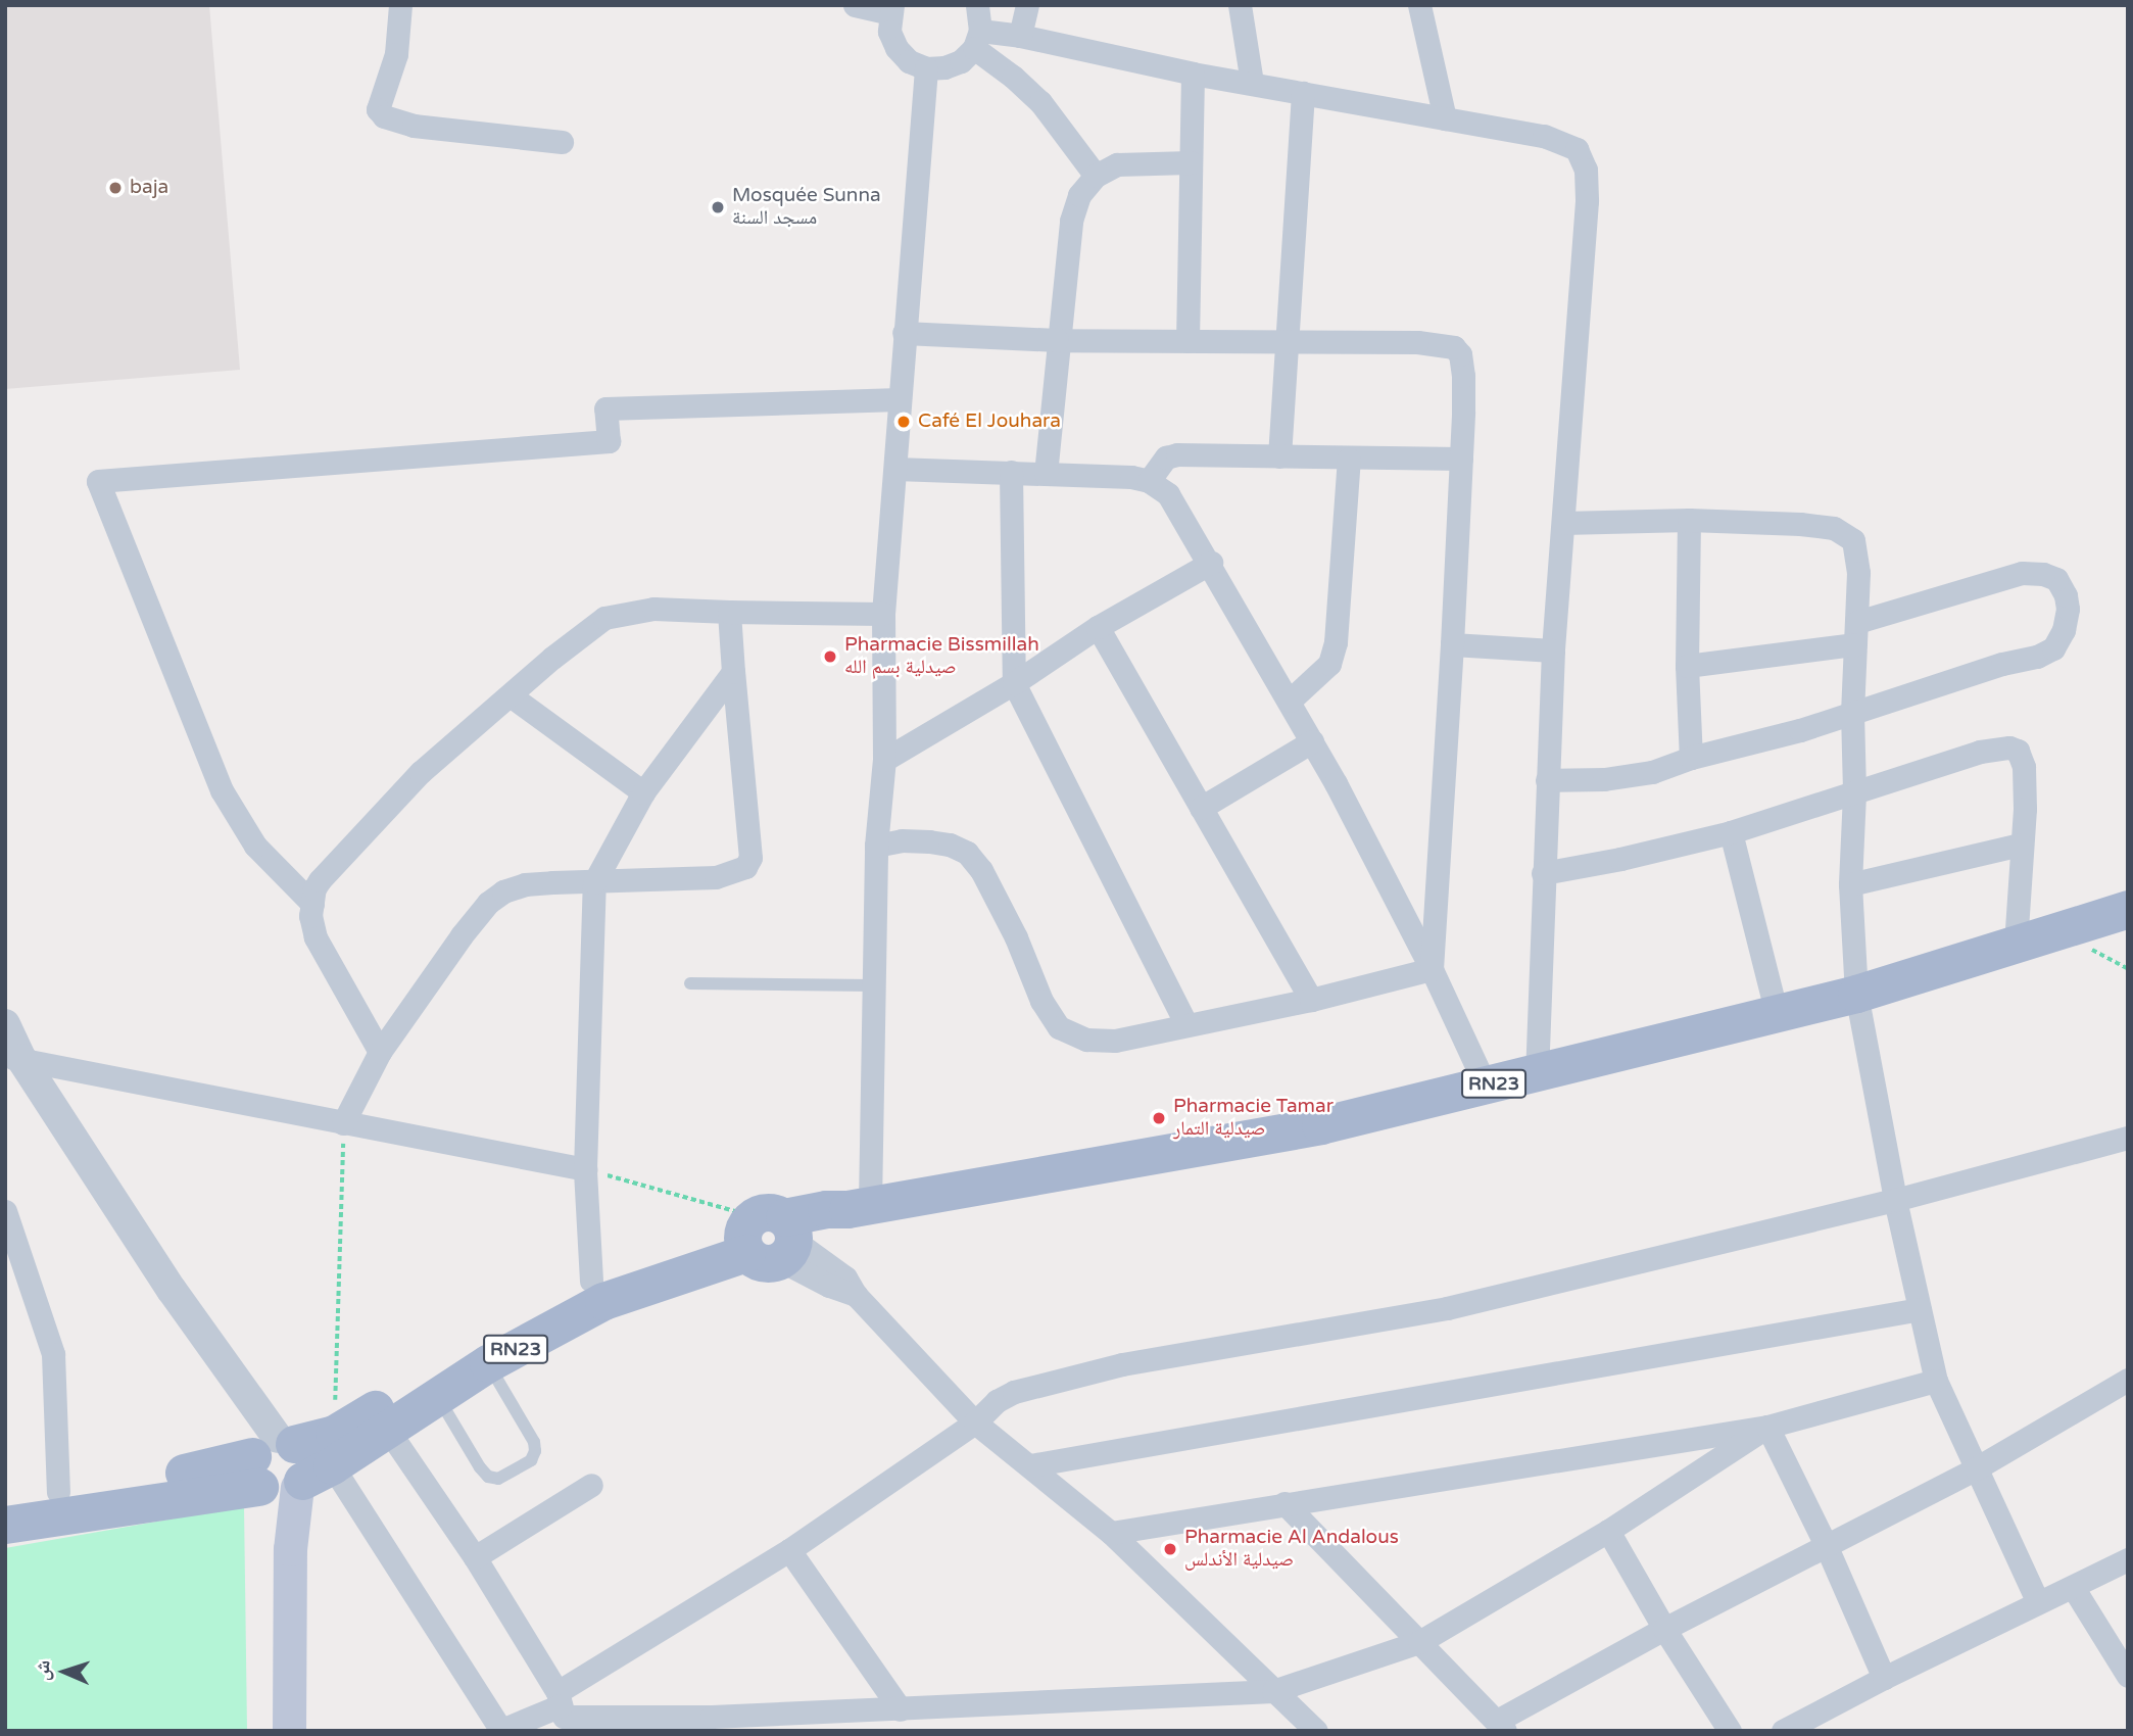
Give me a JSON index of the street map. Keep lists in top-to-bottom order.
{
  "streets": {
    "main road": ["RN23"]
  },
  "places": [
    "baja",
    "Mosquée Sunna مسجد السنة",
    "Café El Jouhara",
    "Pharmacie Bissmillah صيدلية بسم الله",
    "Pharmacie Tamar صيدلية التمار",
    "Pharmacie Al Andalous صيدلية الأندلس"
  ],
  "north": "left"
}
